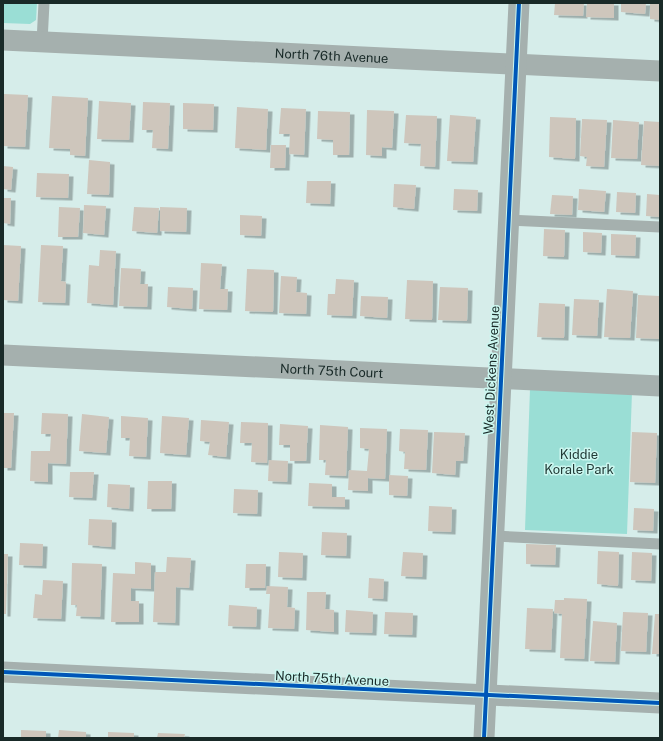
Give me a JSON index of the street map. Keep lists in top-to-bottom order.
{
  "streets": {
    "street": [
      "North 76th Avenue",
      "West Dickens Avenue",
      "North 75th Court",
      "North 75th Avenue"
    ]
  },
  "crossings": [
    ["North 76th Avenue", "West Dickens Avenue"],
    ["West Dickens Avenue", "North 75th Court"],
    ["West Dickens Avenue", "North 75th Avenue"]
  ],
  "parks": ["Kiddie Korale Park"]
}
